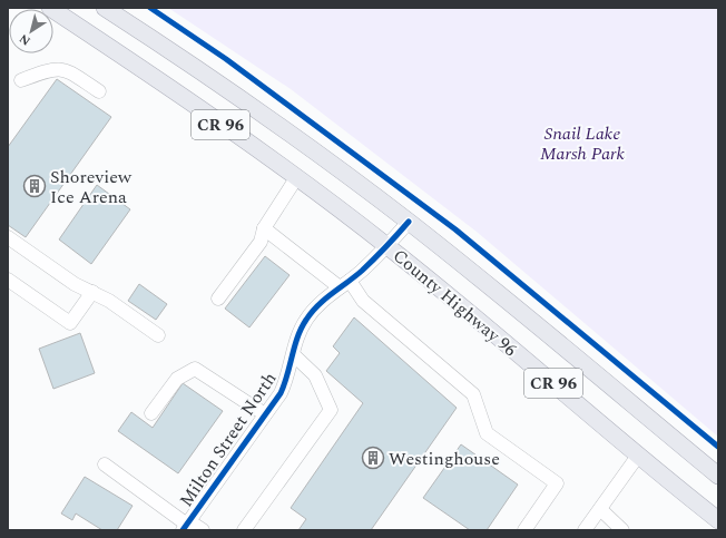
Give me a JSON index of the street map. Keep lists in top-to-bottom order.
{
  "streets": {
    "main road": ["CR 96", "County Highway 96"],
    "street": ["Milton Street North"]
  },
  "crossings": [
    ["County Highway 96", "Milton Street North"]
  ],
  "parks": ["Snail Lake Marsh Park"],
  "places": {
    "building": ["Shoreview Ice Arena", "Westinghouse"]
  },
  "north": "bottom left"
}
